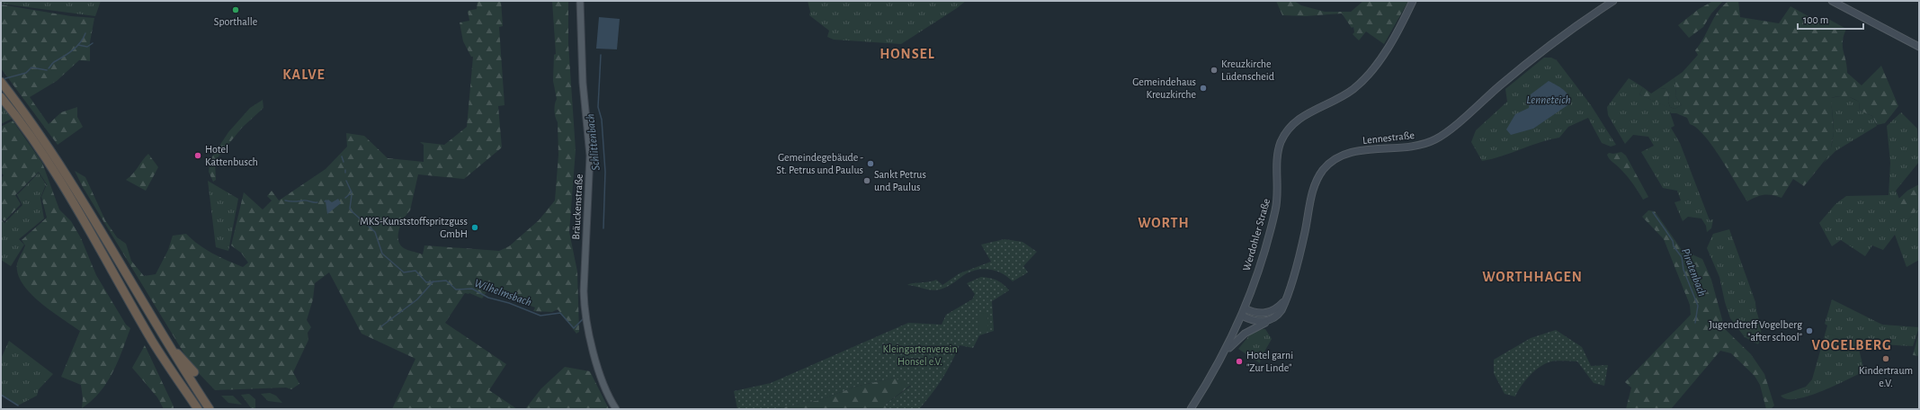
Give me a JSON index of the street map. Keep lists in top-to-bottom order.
{
  "streets": {
    "main road": ["Lennestraße", "Bräuckenstraße", "Werdohler Straße"]
  },
  "districts": [
    "HONSEL",
    "KALVE",
    "WORTH",
    "WORTHHAGEN",
    "VOGELBERG"
  ],
  "water": [
    "Lenneteich",
    "Schlittenbach",
    "Piratenbach",
    "Wilhelmsbach"
  ],
  "parks": ["Kleingartenverein Honsel e.V."],
  "places": [
    "Sporthalle",
    "Kreuzkirche Lüdenscheid",
    "Gemeindehaus Kreuzkirche",
    "Hotel Kattenbusch",
    "Gemeindegebäude - St. Petrus und Paulus",
    "Sankt Petrus und Paulus",
    "MKS-Kunststoffspritzguss GmbH",
    "Jugendtreff Vogelberg \"after school\"",
    "Kindertraum e.V.",
    "Hotel garni \"Zur Linde\""
  ],
  "scale_bar": "100 m"
}
